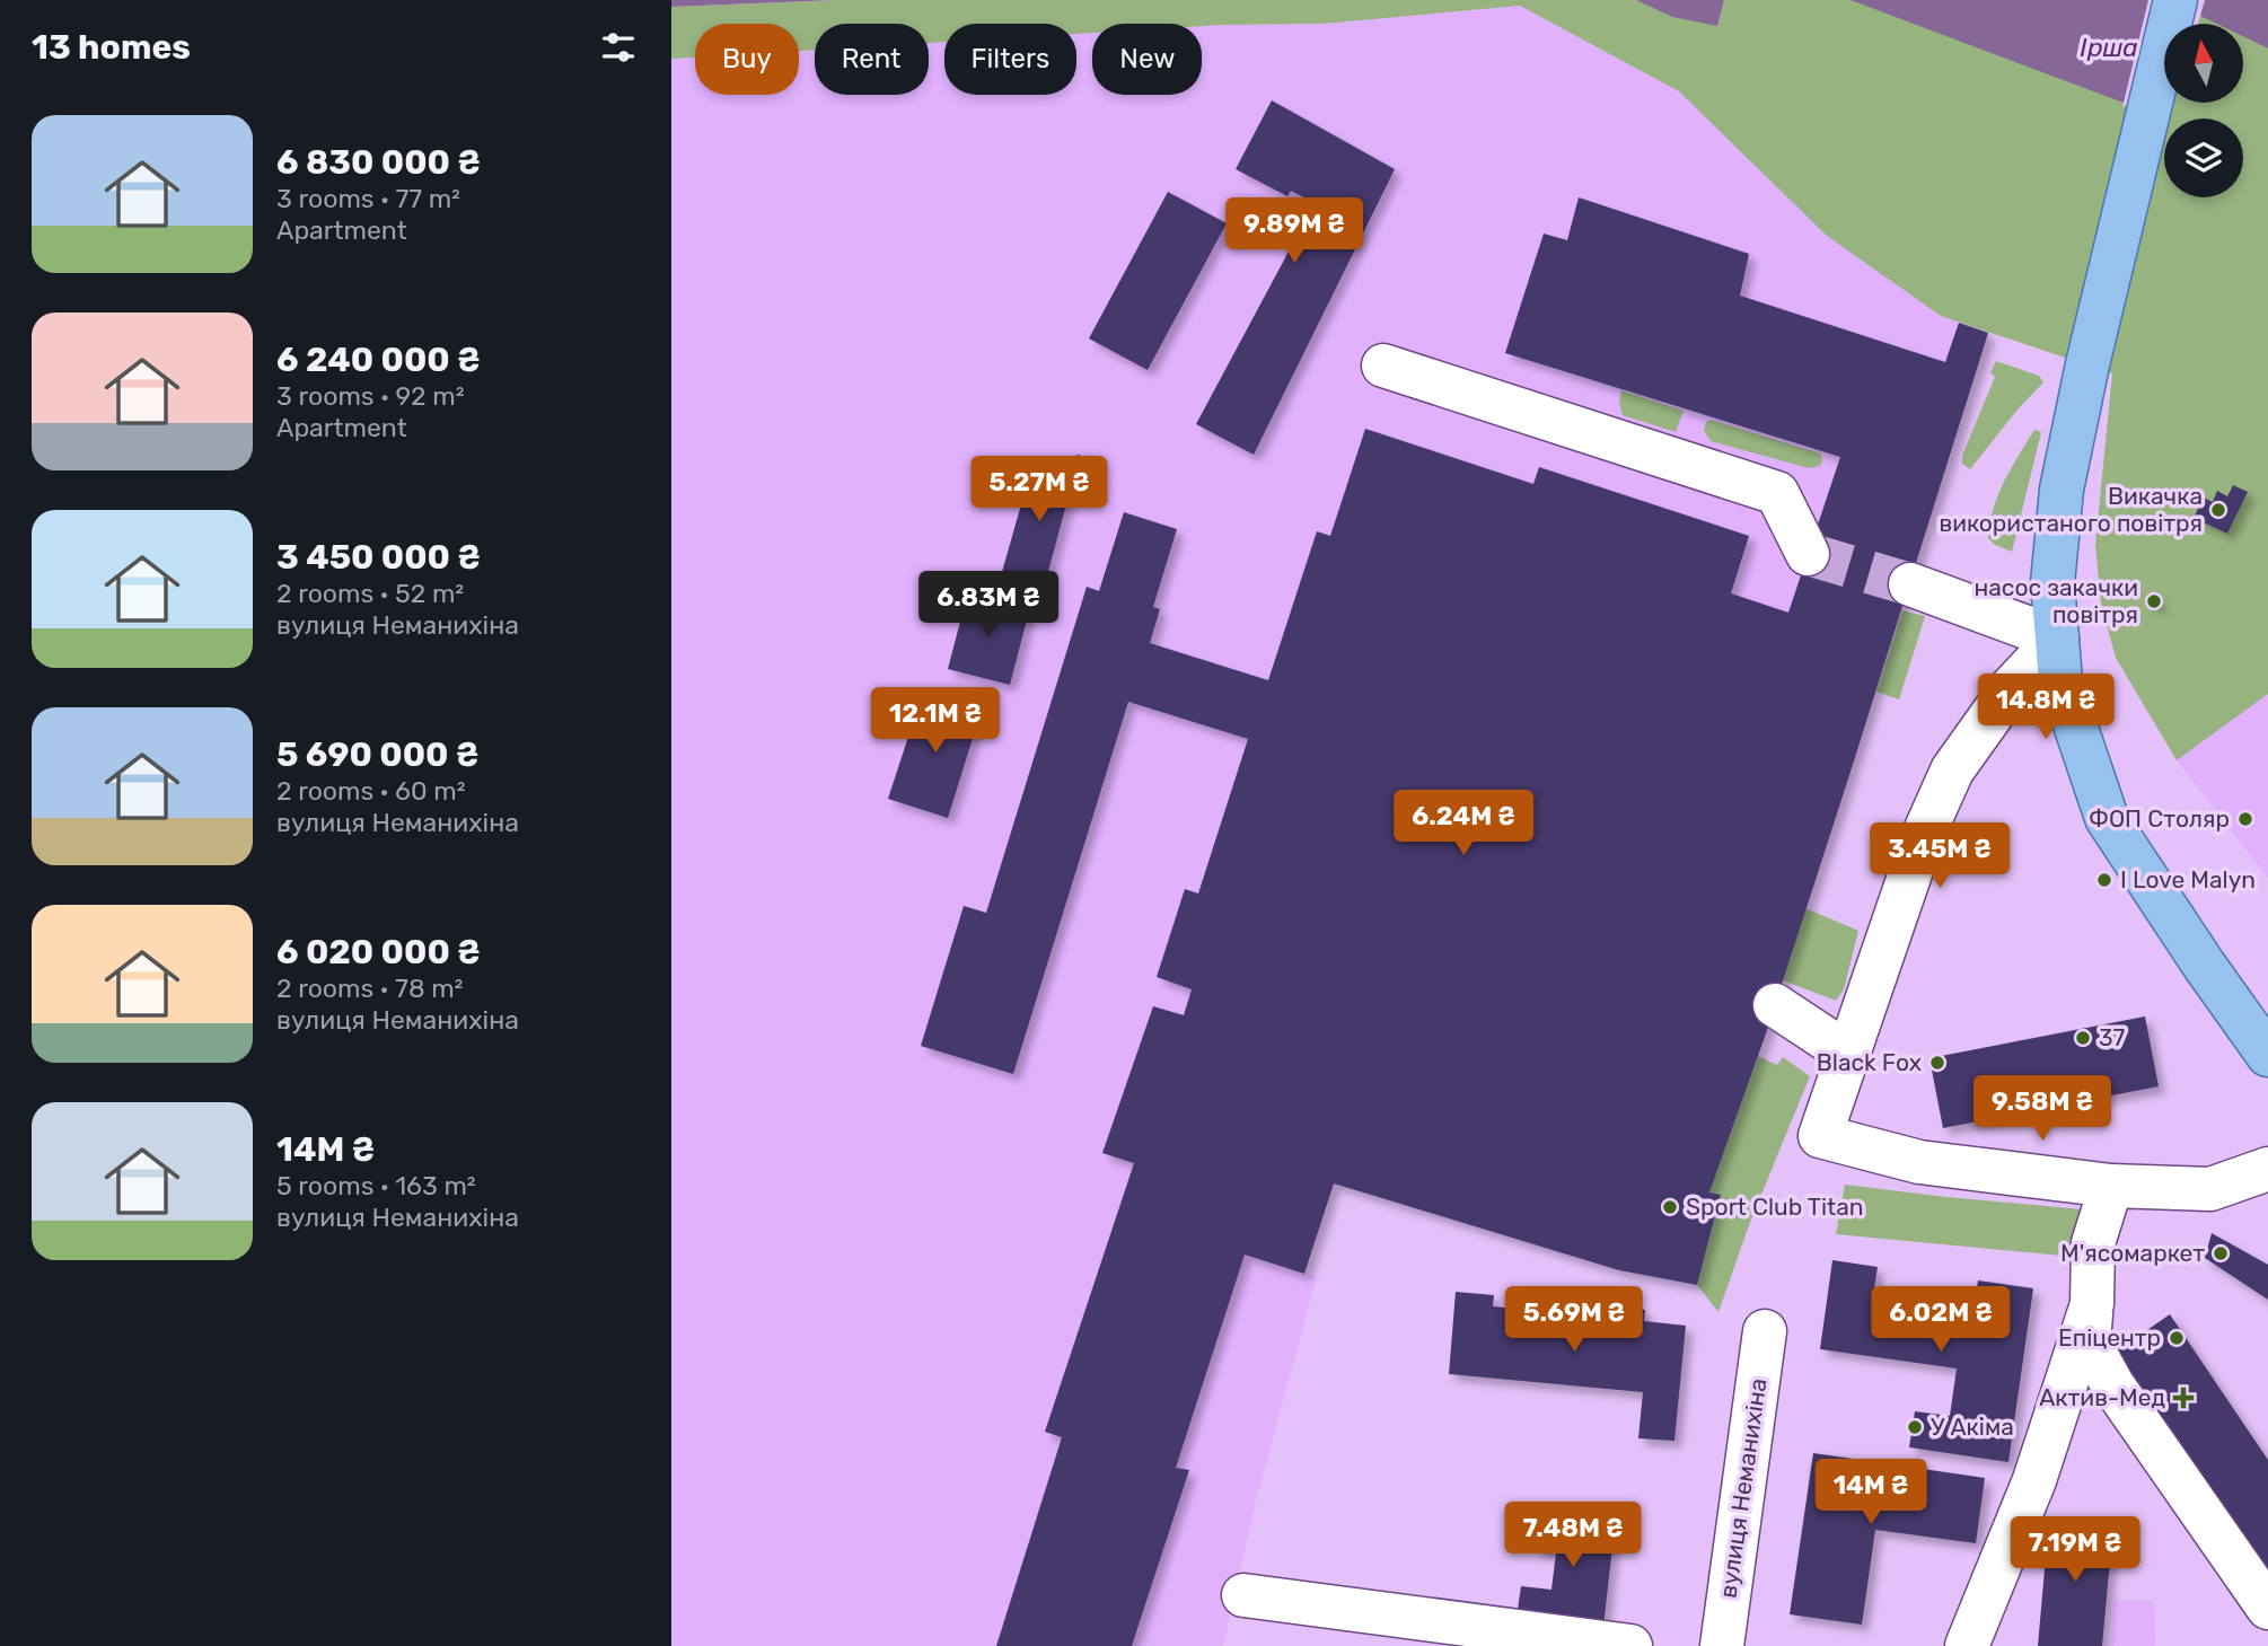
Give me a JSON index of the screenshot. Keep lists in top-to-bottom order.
{
  "streets": {
    "street": ["вулиця Неманихіна"]
  },
  "water": ["Ірша"],
  "places": {
    "other": [
      "Викачка використаного повітря",
      "насос закачки повітря",
      "ФОП Столяр",
      "I Love Malyn",
      "37",
      "Black Fox",
      "Sport Club Titan",
      "М'ясомаркет",
      "Епіцентр",
      "У Акіма"
    ],
    "health": ["Актив-Мед"]
  },
  "north": "top",
  "page": {
    "heading": "13 homes",
    "chip": [
      "Buy",
      "Rent",
      "Filters",
      "New"
    ],
    "list": [
      {
        "name": "6 830 000 ₴",
        "note": "3 rooms · 77 m² · Apartment"
      },
      {
        "name": "6 240 000 ₴",
        "note": "3 rooms · 92 m² · Apartment"
      },
      {
        "name": "3 450 000 ₴",
        "note": "2 rooms · 52 m² · вулиця Неманихіна"
      },
      {
        "name": "5 690 000 ₴",
        "note": "2 rooms · 60 m² · вулиця Неманихіна"
      },
      {
        "name": "6 020 000 ₴",
        "note": "2 rooms · 78 m² · вулиця Неманихіна"
      },
      {
        "name": "14M ₴",
        "note": "5 rooms · 163 m² · вулиця Неманихіна"
      }
    ],
    "price": [
      "9.89M ₴",
      "5.27M ₴",
      "6.83M ₴",
      "14.8M ₴",
      "12.1M ₴",
      "6.24M ₴",
      "3.45M ₴",
      "9.58M ₴",
      "5.69M ₴",
      "6.02M ₴",
      "14M ₴",
      "7.48M ₴",
      "7.19M ₴"
    ]
  }
}
